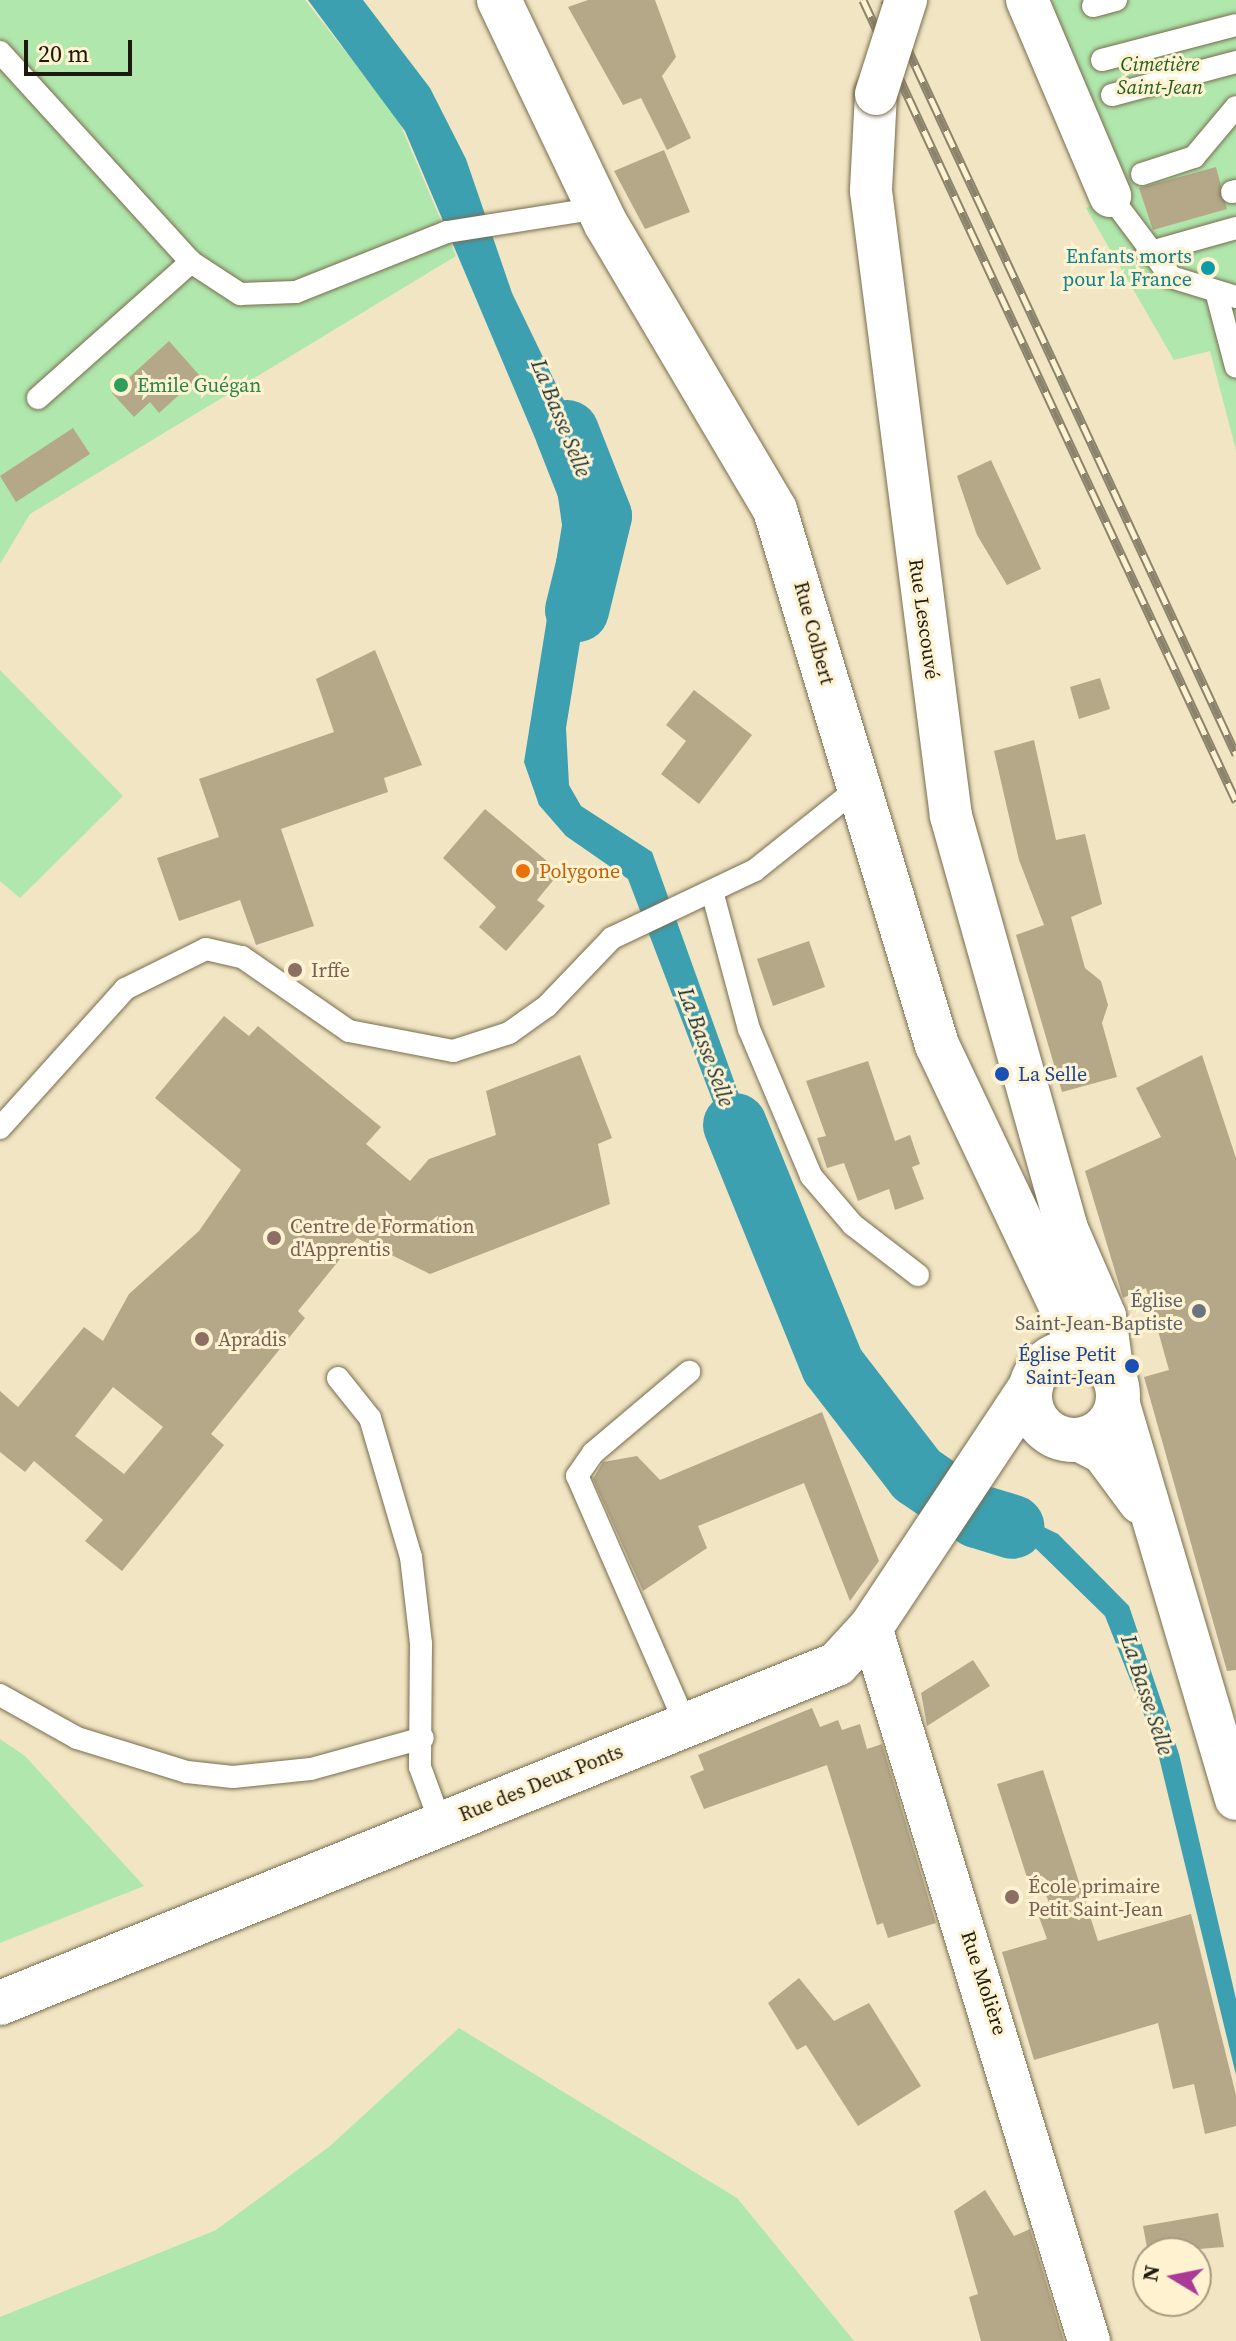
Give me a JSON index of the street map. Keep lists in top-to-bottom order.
{
  "streets": {
    "street": [
      "Rue Lescouvé",
      "Rue Colbert",
      "Rue des Deux Ponts",
      "Rue Molière"
    ]
  },
  "crossings": [
    ["Rue Lescouvé", "Rue Colbert"],
    ["Rue Lescouvé", "Rue des Deux Ponts"],
    ["Rue des Deux Ponts", "Rue Molière"]
  ],
  "water": ["La Basse Selle"],
  "parks": ["Cimetière Saint-Jean"],
  "places": [
    "Enfants morts pour la France",
    "Emile Guégan",
    "Polygone",
    "Irffe",
    "La Selle",
    "Centre de Formation d'Apprentis",
    "Église Saint-Jean-Baptiste",
    "Apradis",
    "Église Petit Saint-Jean",
    "École primaire Petit Saint-Jean"
  ],
  "scale_bar": "20 m",
  "north": "left"
}
